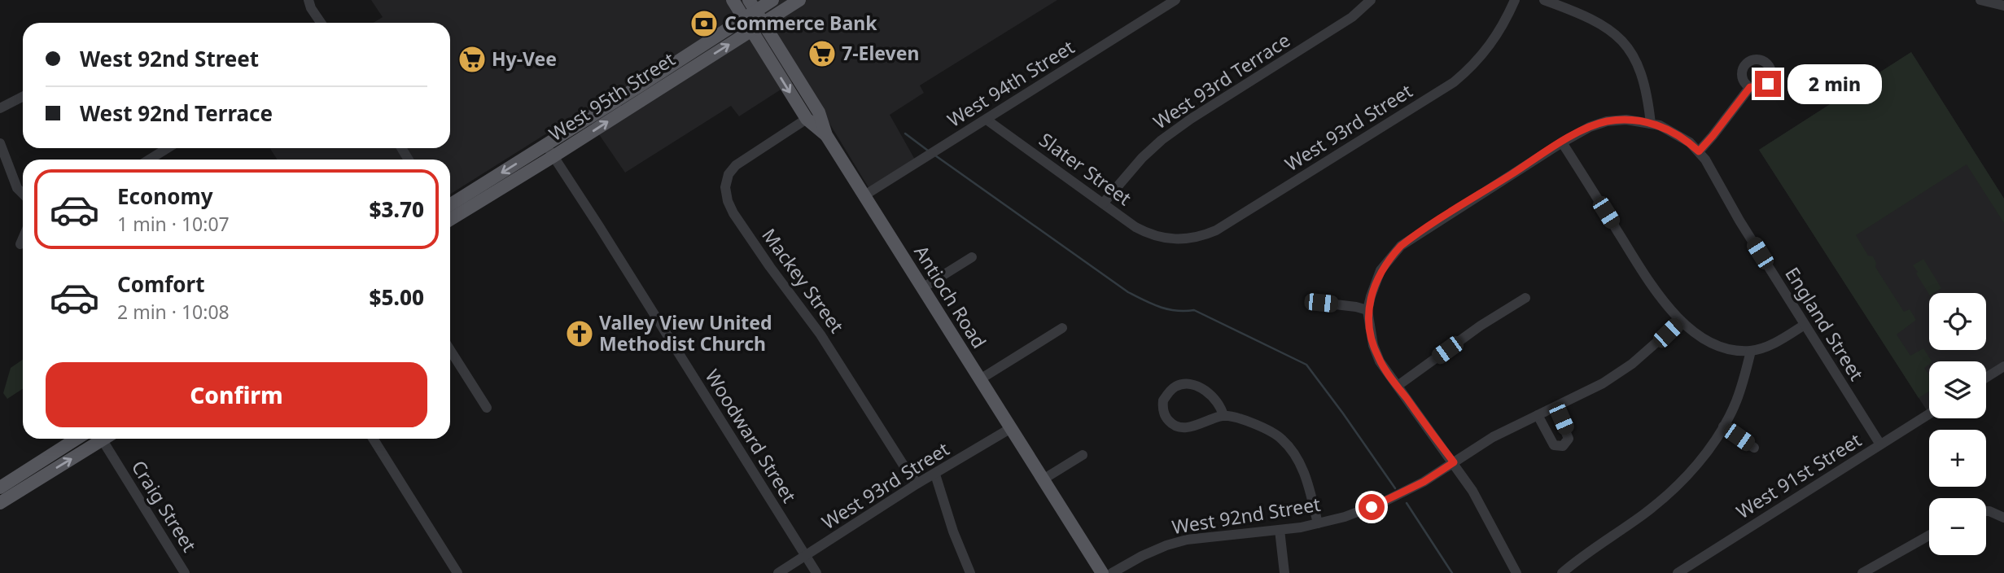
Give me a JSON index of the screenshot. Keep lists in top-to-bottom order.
{
  "streets": {
    "main road": ["West 95th Street", "Antioch Road"],
    "street": [
      "West 93rd Terrace",
      "West 94th Street",
      "West 93rd Street",
      "Slater Street",
      "Mackey Street",
      "England Street",
      "Woodward Street",
      "West 91st Street",
      "Craig Street",
      "West 92nd Street"
    ]
  },
  "crossings": [
    ["West 93rd Terrace", "Slater Street"],
    ["West 94th Street", "Slater Street"],
    ["West 94th Street", "Antioch Road"],
    ["West 95th Street", "Antioch Road"],
    ["West 95th Street", "Woodward Street"],
    ["West 93rd Street", "Slater Street"],
    ["West 93rd Street", "Mackey Street"],
    ["West 93rd Street", "Antioch Road"],
    ["West 93rd Street", "Woodward Street"],
    ["Mackey Street", "Antioch Road"],
    ["England Street", "West 91st Street"]
  ],
  "places": {
    "bank": ["Commerce Bank"],
    "supermarket": ["7-Eleven", "Hy-Vee"],
    "church": ["Valley View United Methodist Church"]
  },
  "page": {
    "banner": ["West 92nd Street", "West 92nd Terrace"],
    "bubble": "2 min",
    "list": [
      {
        "name": "Economy",
        "note": "1 min · 10:07",
        "value": "$3.70"
      },
      {
        "name": "Comfort",
        "note": "2 min · 10:08",
        "value": "$5.00"
      }
    ],
    "map_buttons": ["+", "−"],
    "buttons": "Confirm"
  }
}
